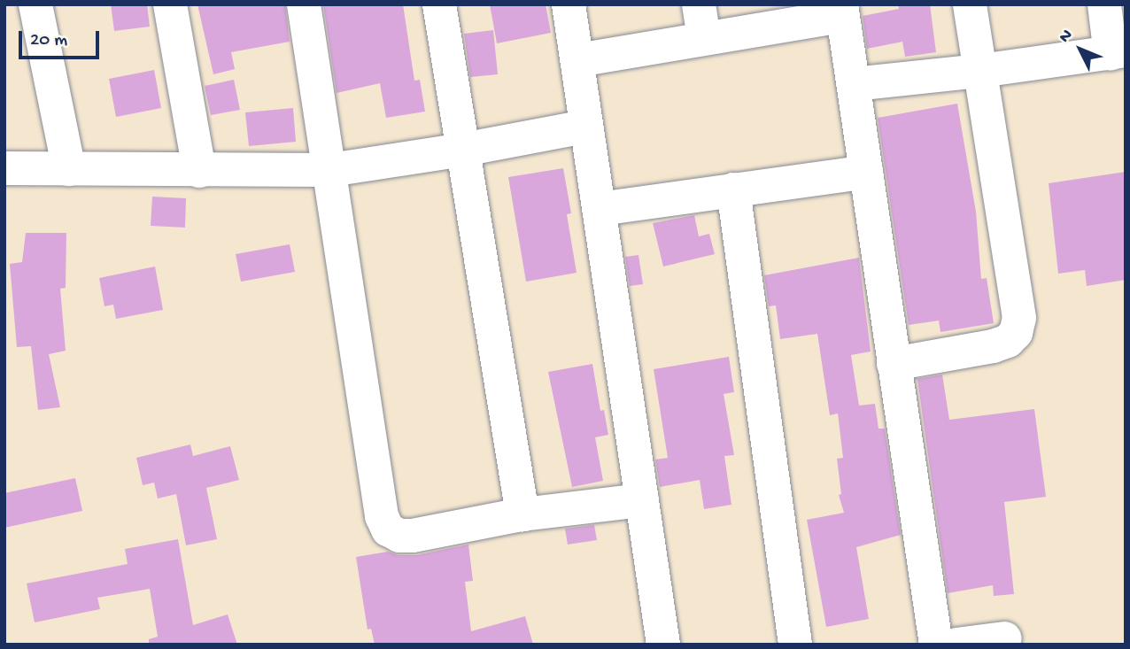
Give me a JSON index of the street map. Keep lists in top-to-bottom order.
{
  "scale_bar": "20 m",
  "north": "top left"
}
